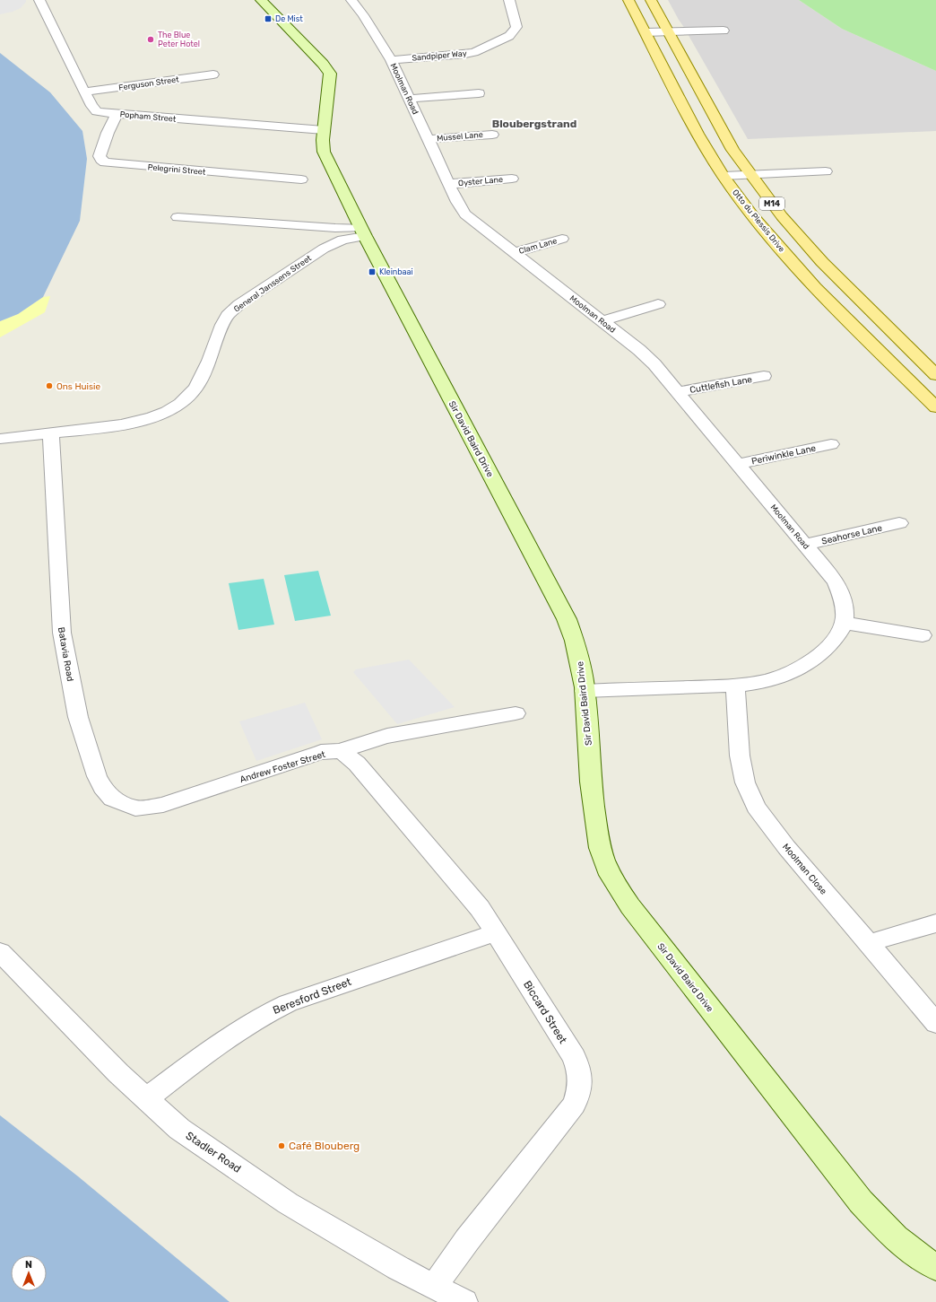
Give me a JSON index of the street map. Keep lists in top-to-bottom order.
{
  "streets": {
    "main road": ["M14", "Otto du Plessis Drive"],
    "street": [
      "Sandpiper Way",
      "Ferguson Street",
      "Moolman Road",
      "Popham Street",
      "Mussel Lane",
      "Pelegrini Street",
      "Oyster Lane",
      "Clam Lane",
      "General Janssens Street",
      "Cuttlefish Lane",
      "Sir David Baird Drive",
      "Periwinkle Lane",
      "Seahorse Lane",
      "Batavia Road",
      "Andrew Foster Street",
      "Moolman Close",
      "Beresford Street",
      "Biccard Street",
      "Stadler Road"
    ]
  },
  "crossings": [
    ["Sandpiper Way", "Moolman Road"],
    ["Ferguson Street", "Popham Street"],
    ["Moolman Road", "Mussel Lane"],
    ["Moolman Road", "Oyster Lane"],
    ["Moolman Road", "Clam Lane"],
    ["Moolman Road", "Cuttlefish Lane"],
    ["Moolman Road", "Periwinkle Lane"],
    ["Moolman Road", "Seahorse Lane"],
    ["Popham Street", "Pelegrini Street"],
    ["Popham Street", "Sir David Baird Drive"],
    ["General Janssens Street", "Sir David Baird Drive"],
    ["General Janssens Street", "Batavia Road"],
    ["Batavia Road", "Andrew Foster Street"],
    ["Andrew Foster Street", "Biccard Street"],
    ["Beresford Street", "Biccard Street"],
    ["Beresford Street", "Stadler Road"],
    ["Biccard Street", "Stadler Road"]
  ],
  "districts": ["Bloubergstrand"],
  "places": {
    "transit": ["De Mist", "Kleinbaai"],
    "other": ["The Blue Peter Hotel", "Ons Huisie", "Café Blouberg"]
  },
  "north": "top"
}
